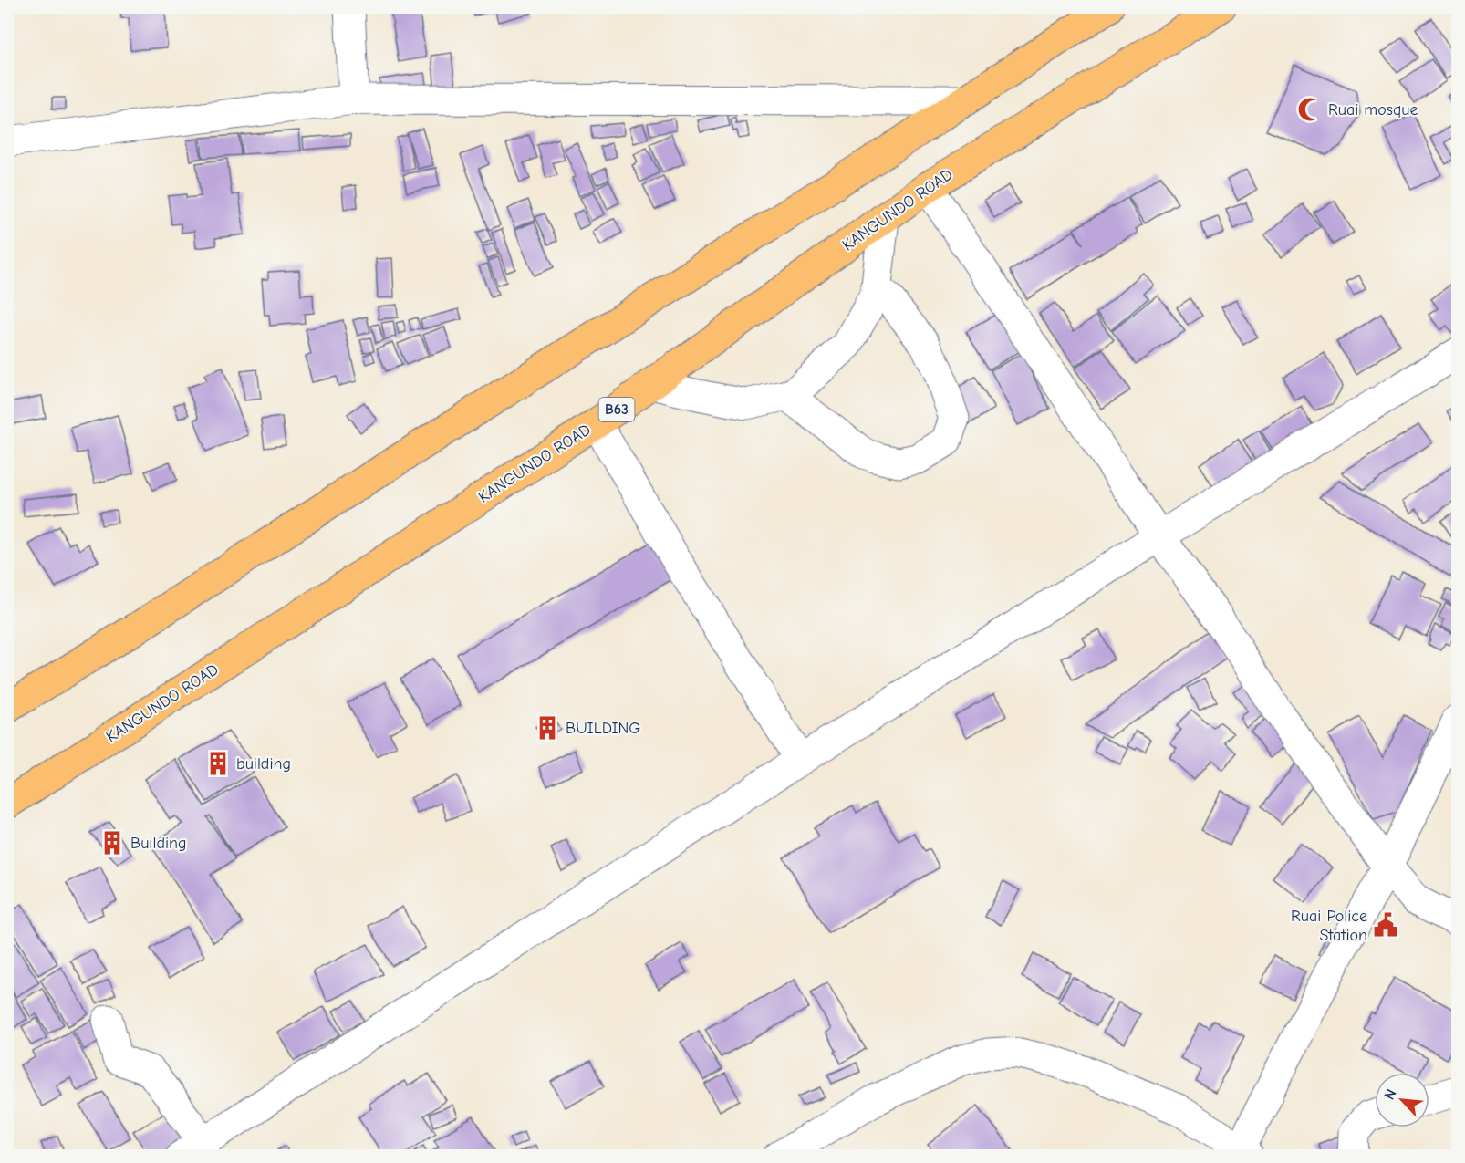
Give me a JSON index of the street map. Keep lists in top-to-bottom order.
{
  "streets": {
    "highway": ["KANGUNDO ROAD", "B63"]
  },
  "places": {
    "mosque": ["Ruai mosque"],
    "building": ["BUILDING", "building", "Building"],
    "public building": ["Ruai Police Station"]
  },
  "north": "top left"
}
